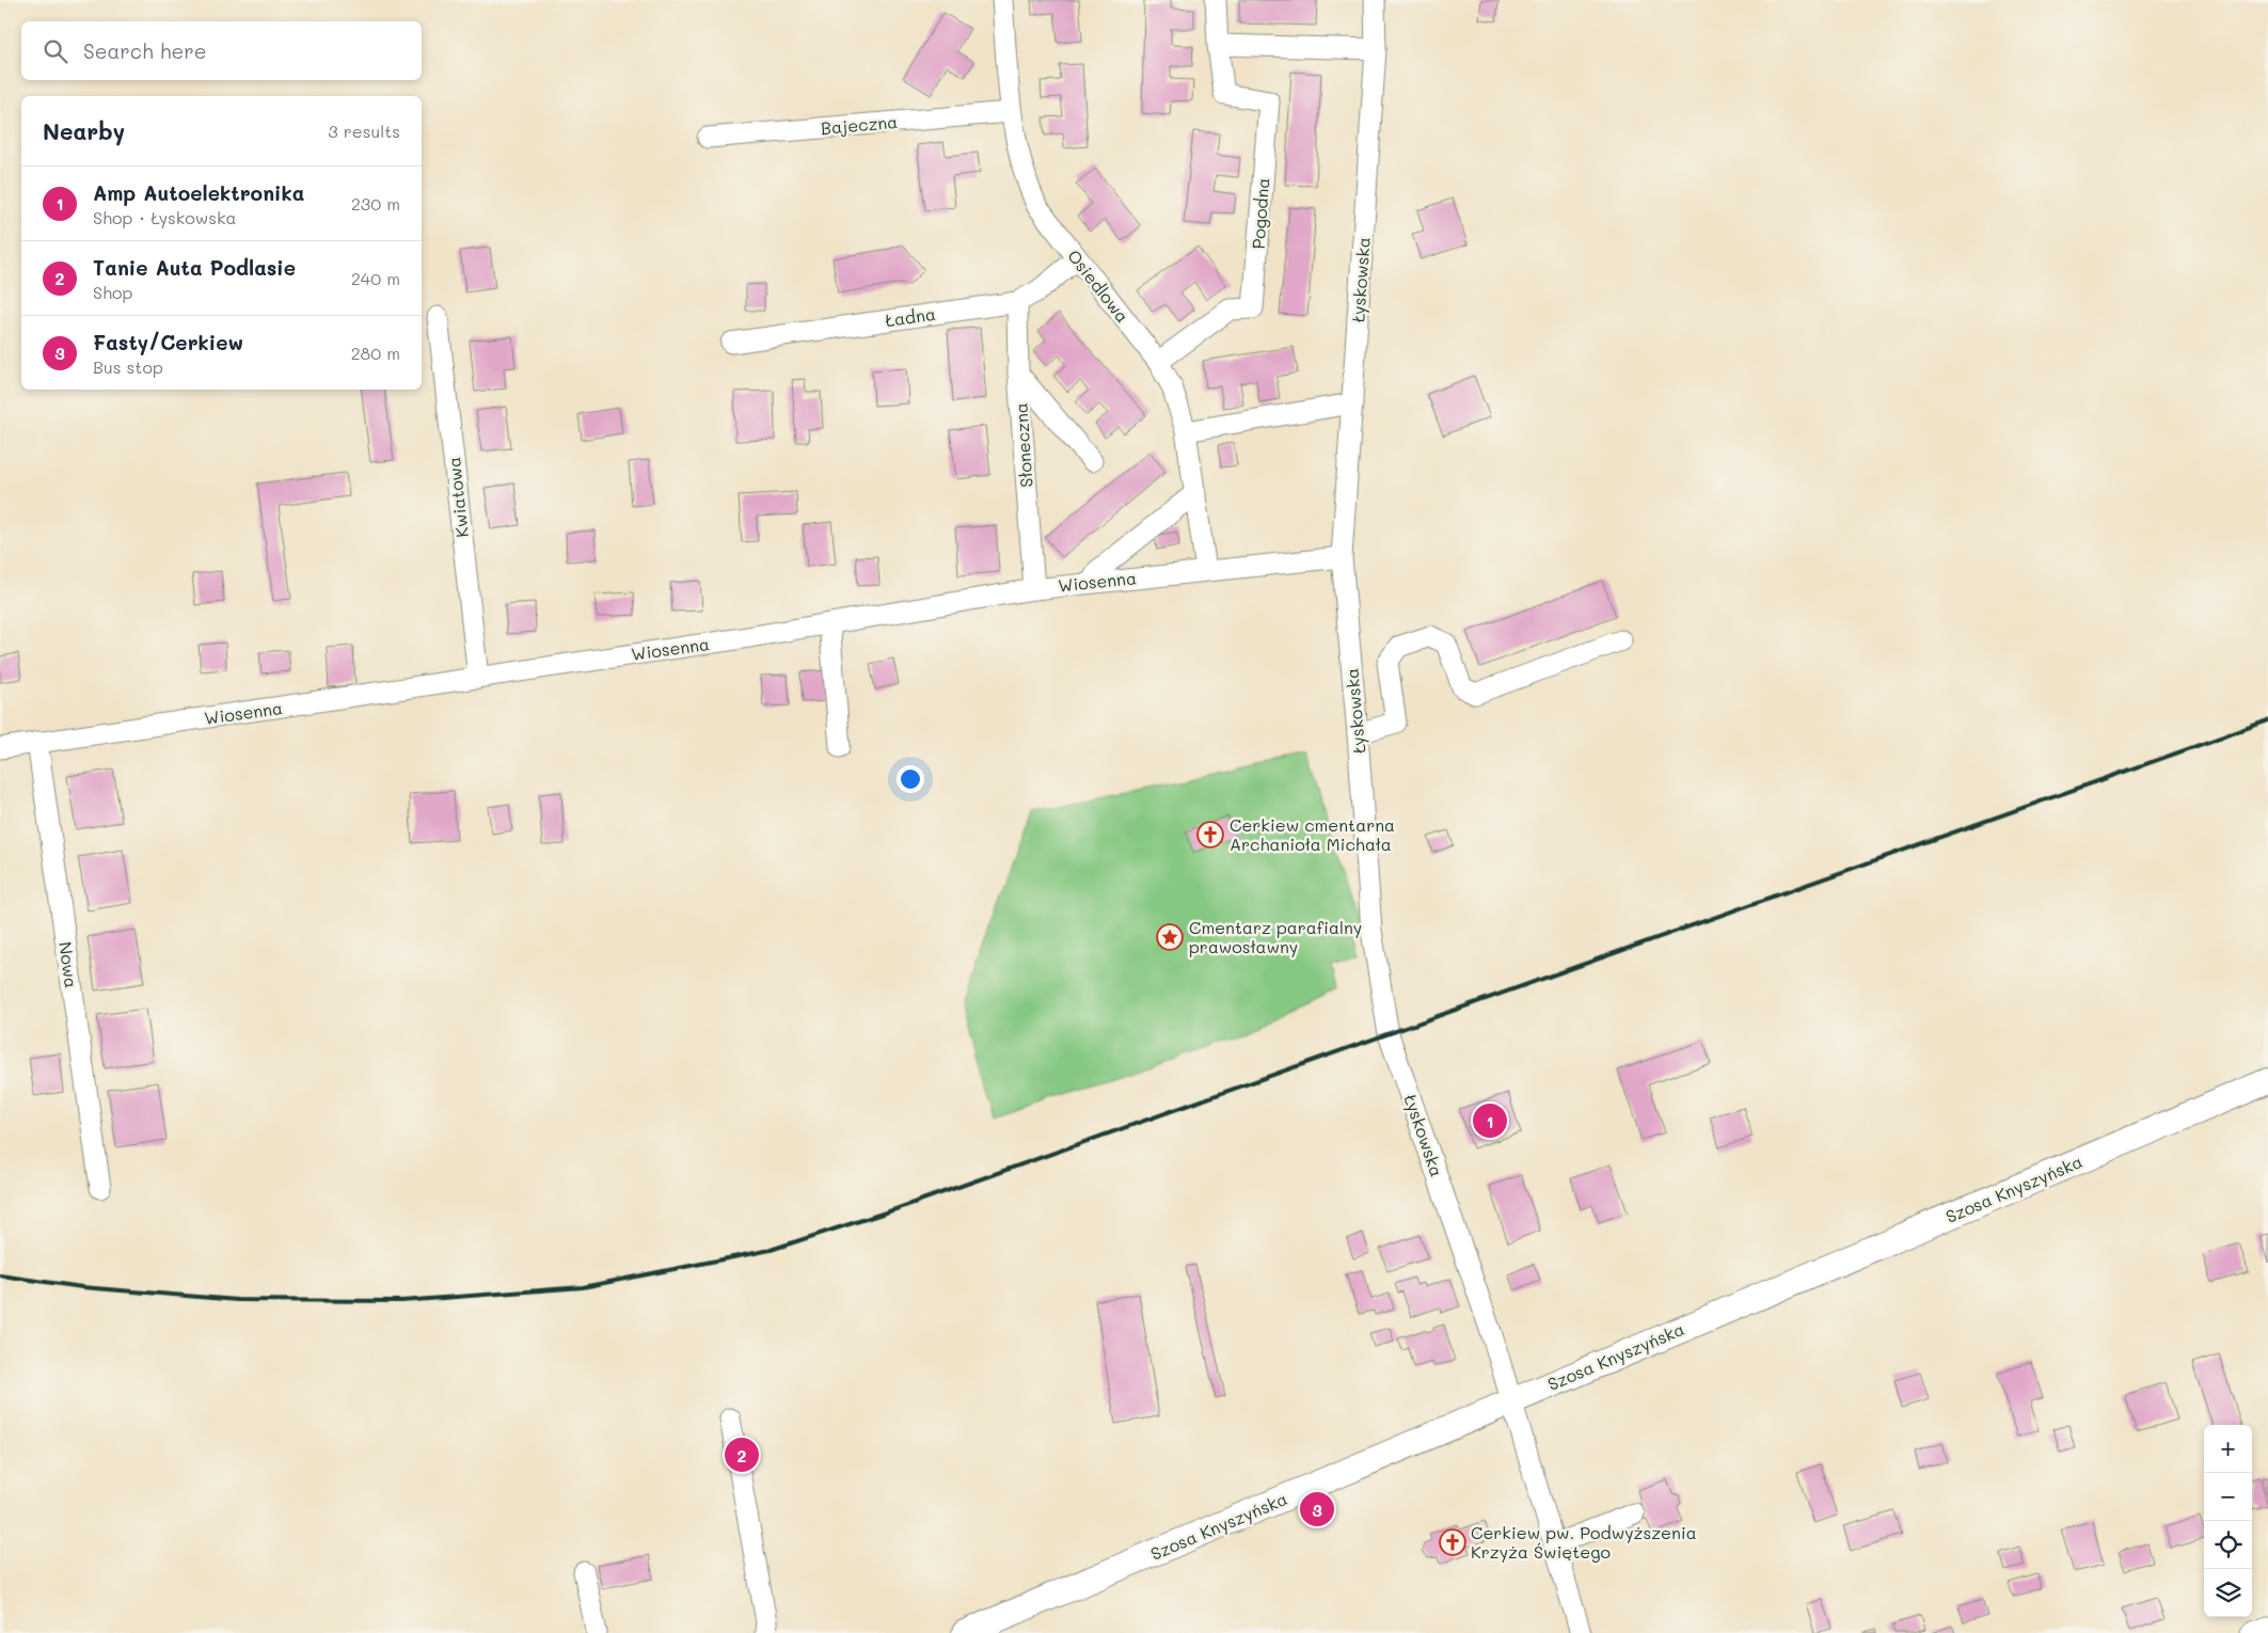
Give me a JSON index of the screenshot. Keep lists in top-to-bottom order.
{
  "streets": {
    "main road": ["Szosa Knyszyńska"],
    "street": [
      "Bajeczna",
      "Pogodna",
      "Łyskowska",
      "Osiedlowa",
      "Ładna",
      "Słoneczna",
      "Kwiatowa",
      "Wiosenna",
      "Nowa"
    ]
  },
  "crossings": [
    ["Bajeczna", "Osiedlowa"],
    ["Pogodna", "Osiedlowa"],
    ["Łyskowska", "Wiosenna"],
    ["Łyskowska", "Szosa Knyszyńska"],
    ["Osiedlowa", "Ładna"],
    ["Osiedlowa", "Wiosenna"],
    ["Ładna", "Słoneczna"],
    ["Słoneczna", "Wiosenna"],
    ["Kwiatowa", "Wiosenna"],
    ["Wiosenna", "Nowa"]
  ],
  "places": {
    "church": ["Cerkiew cmentarna Archanioła Michała", "Cerkiew pw. Podwyższenia Krzyża Świętego"],
    "place": ["Cmentarz parafialny prawosławny"]
  },
  "page": {
    "search": "Search here",
    "heading": ["Nearby", "3 results"],
    "list": [
      {
        "mark": "1",
        "name": "Amp Autoelektronika",
        "note": "Shop · Łyskowska",
        "value": "230 m"
      },
      {
        "mark": "2",
        "name": "Tanie Auta Podlasie",
        "note": "Shop",
        "value": "240 m"
      },
      {
        "mark": "3",
        "name": "Fasty/Cerkiew",
        "note": "Bus stop",
        "value": "280 m"
      }
    ],
    "pins": ["1", "2", "3"],
    "map_buttons": ["+", "−"]
  }
}
